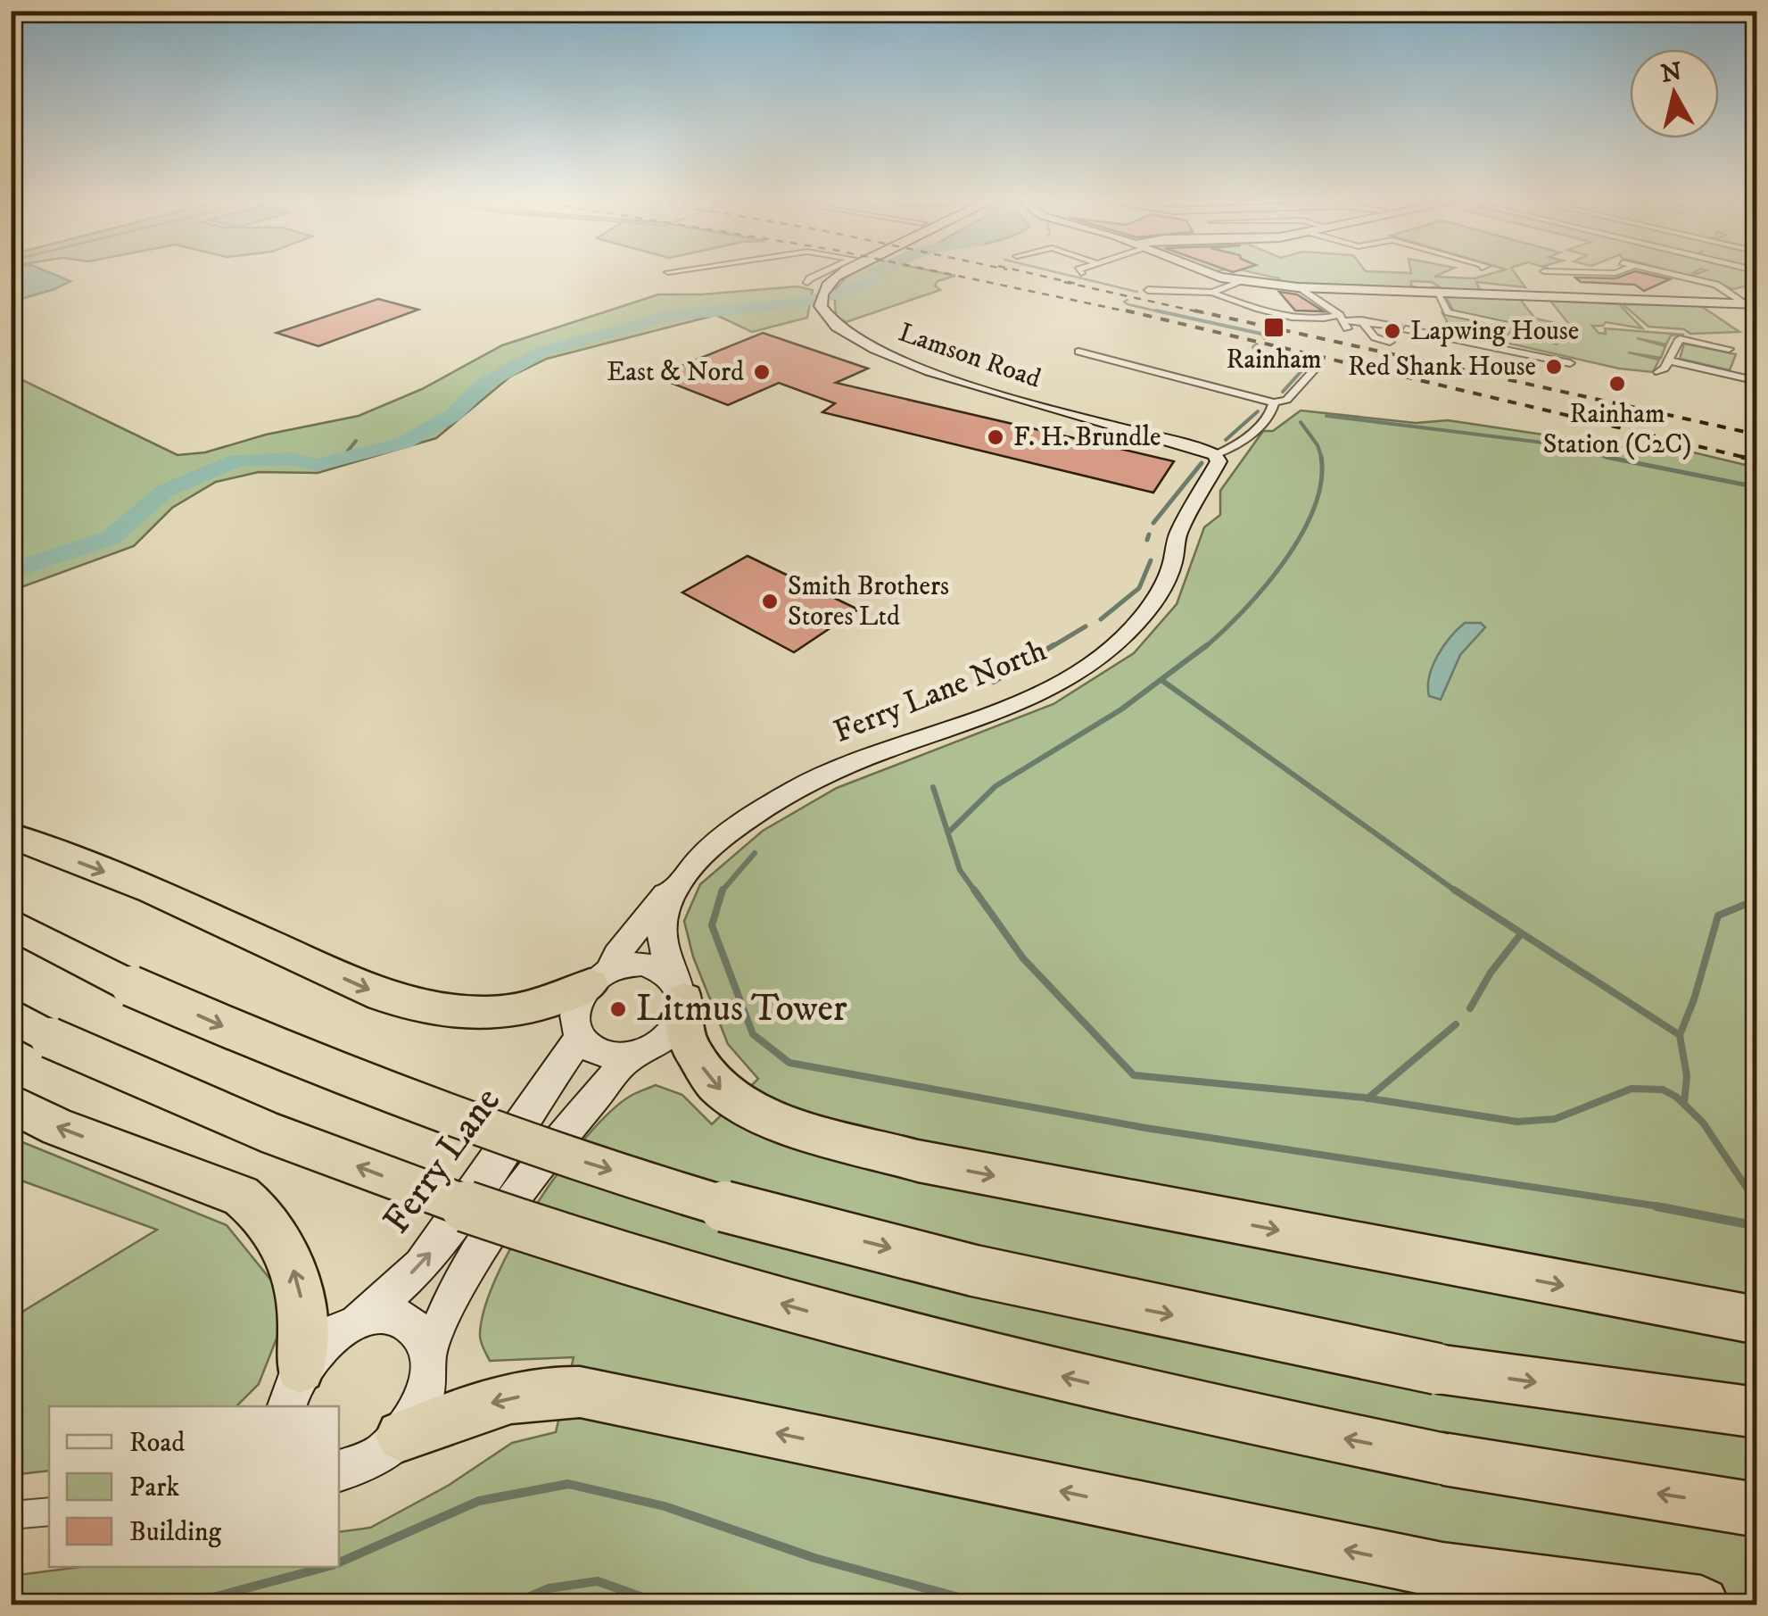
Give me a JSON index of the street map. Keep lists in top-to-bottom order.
{
  "streets": {
    "street": ["Lamson Road", "Ferry Lane North", "Ferry Lane"]
  },
  "crossings": [
    ["Lamson Road", "Ferry Lane North"],
    ["Ferry Lane North", "Ferry Lane"]
  ],
  "places": {
    "transit": ["Rainham"],
    "other": [
      "Lapwing House",
      "Red Shank House",
      "East & Nord",
      "Rainham Station (C2C)",
      "F. H. Brundle",
      "Smith Brothers Stores Ltd",
      "Litmus Tower"
    ]
  },
  "legend": ["Road", "Park", "Building"],
  "north": "top"
}
